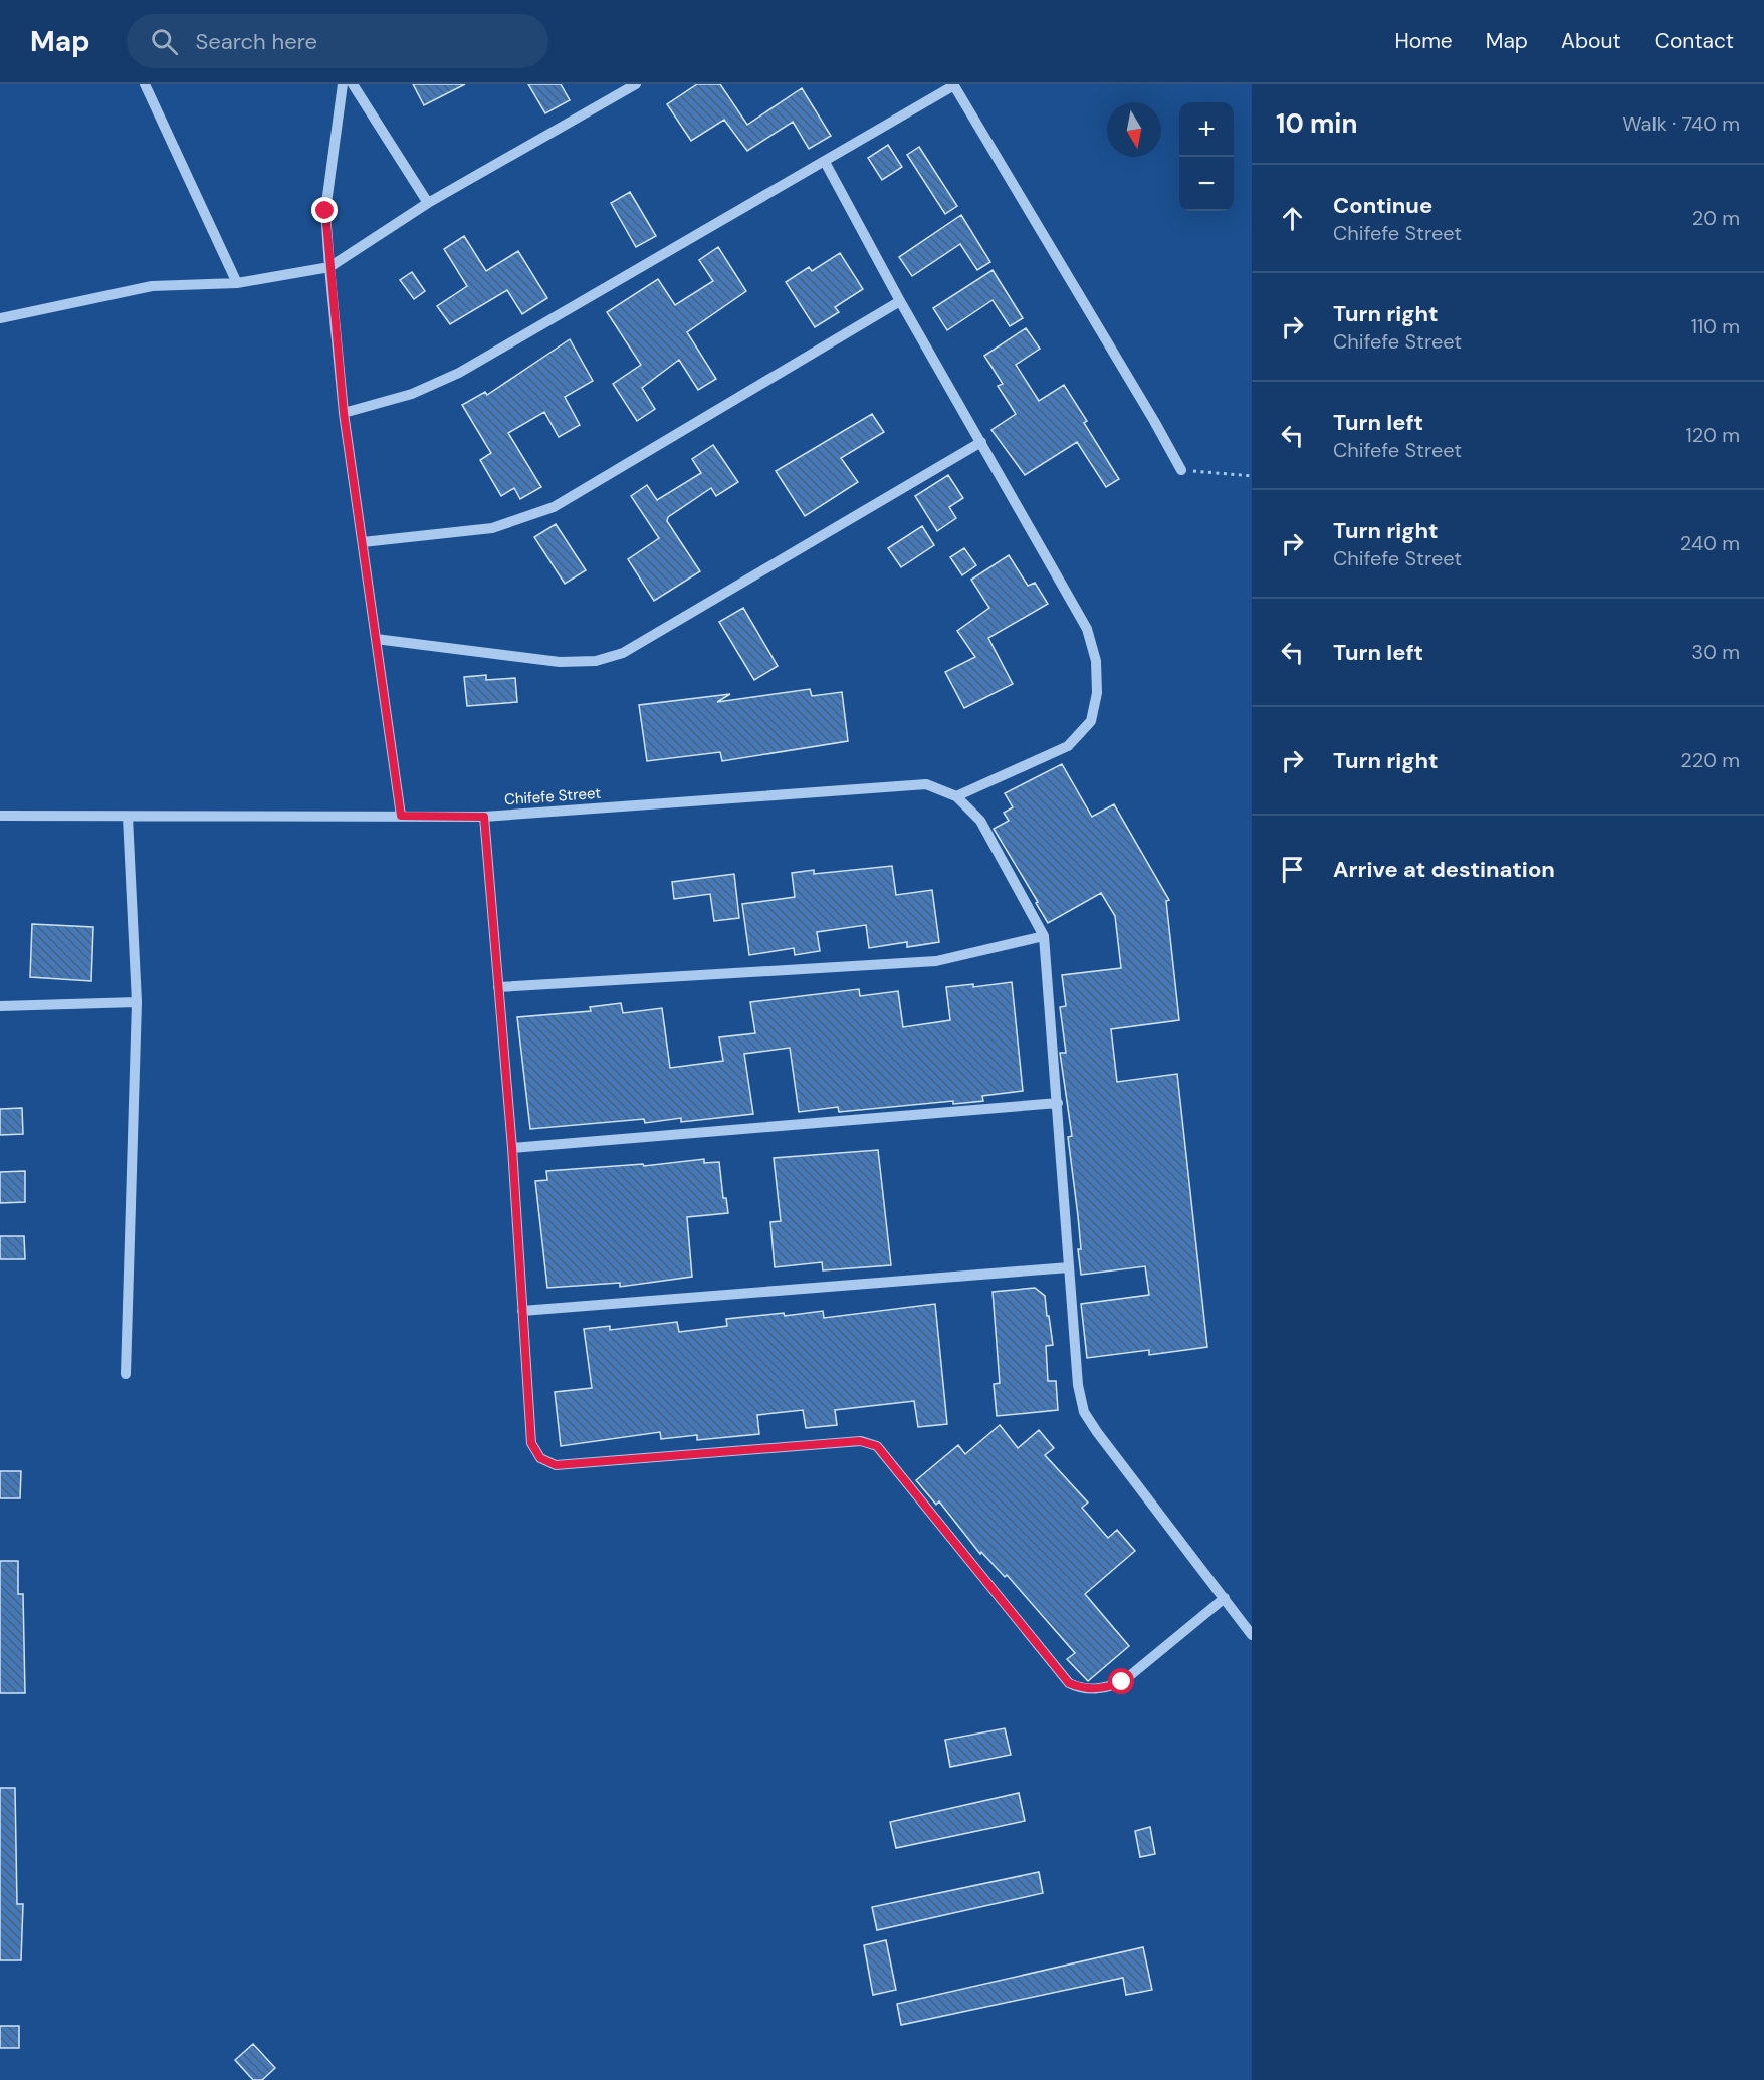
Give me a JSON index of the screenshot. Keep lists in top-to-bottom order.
{
  "streets": {
    "street": ["Chifefe Street"]
  },
  "north": "bottom",
  "page": {
    "header": "Map",
    "search": "Search here",
    "nav": [
      "Home",
      "Map",
      "About",
      "Contact"
    ],
    "heading": ["10 min", "Walk · 740 m"],
    "map_buttons": ["+", "−"],
    "list": [
      ["Continue", "Chifefe Street", "20 m"],
      ["Turn right", "Chifefe Street", "110 m"],
      ["Turn left", "Chifefe Street", "120 m"],
      ["Turn right", "Chifefe Street", "240 m"],
      ["Turn left", "30 m"],
      ["Turn right", "220 m"],
      "Arrive at destination"
    ]
  }
}
